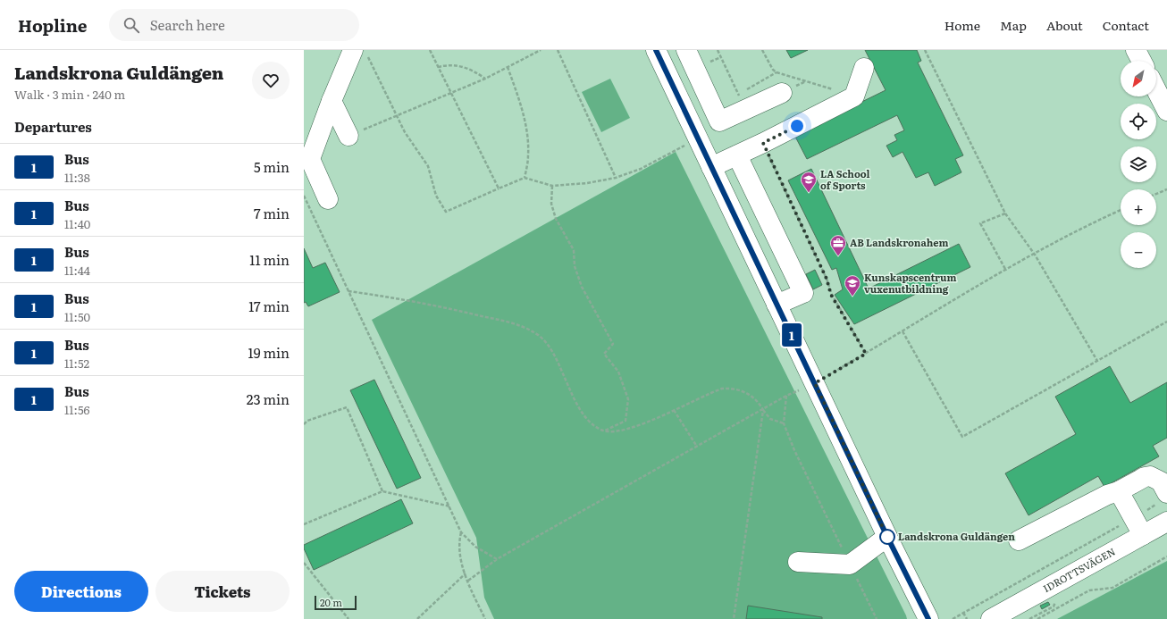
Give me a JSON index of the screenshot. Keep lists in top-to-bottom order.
{
  "streets": {
    "street": ["IDROTTSVÄGEN"]
  },
  "places": {
    "school or university": ["LA School of Sports", "Kunskapscentrum vuxenutbildning"],
    "office": ["AB Landskronahem"],
    "other": ["Landskrona Guldängen"]
  },
  "lines": ["bus line 1"],
  "scale_bar": "20 m",
  "north": "bottom left",
  "page": {
    "header": "Hopline",
    "search": "Search here",
    "nav": [
      "Home",
      "Map",
      "About",
      "Contact"
    ],
    "heading": [
      ["Landskrona Guldängen", "Walk · 3 min · 240 m"],
      "Departures"
    ],
    "on_map": "1",
    "map_buttons": ["+", "−"],
    "list": [
      {
        "mark": "1",
        "name": "Bus",
        "note": "11:38",
        "value": "5 min"
      },
      {
        "mark": "1",
        "name": "Bus",
        "note": "11:40",
        "value": "7 min"
      },
      {
        "mark": "1",
        "name": "Bus",
        "note": "11:44",
        "value": "11 min"
      },
      {
        "mark": "1",
        "name": "Bus",
        "note": "11:50",
        "value": "17 min"
      },
      {
        "mark": "1",
        "name": "Bus",
        "note": "11:52",
        "value": "19 min"
      },
      {
        "mark": "1",
        "name": "Bus",
        "note": "11:56",
        "value": "23 min"
      }
    ],
    "buttons": ["Directions", "Tickets"],
    "scale": "20 m"
  }
}
